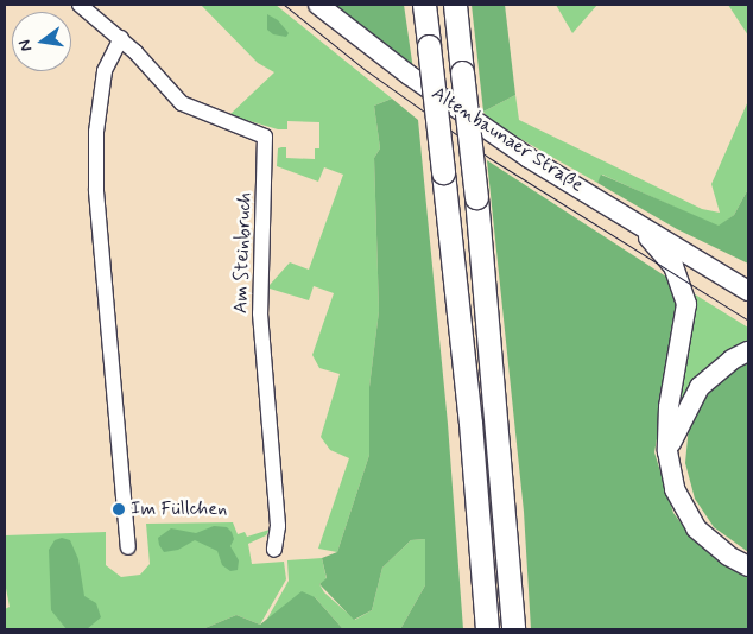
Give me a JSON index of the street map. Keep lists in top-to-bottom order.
{
  "streets": {
    "main road": ["Altenbaunaer Straße"],
    "street": ["Am Steinbruch"]
  },
  "places": ["Im Füllchen"],
  "north": "left"
}
